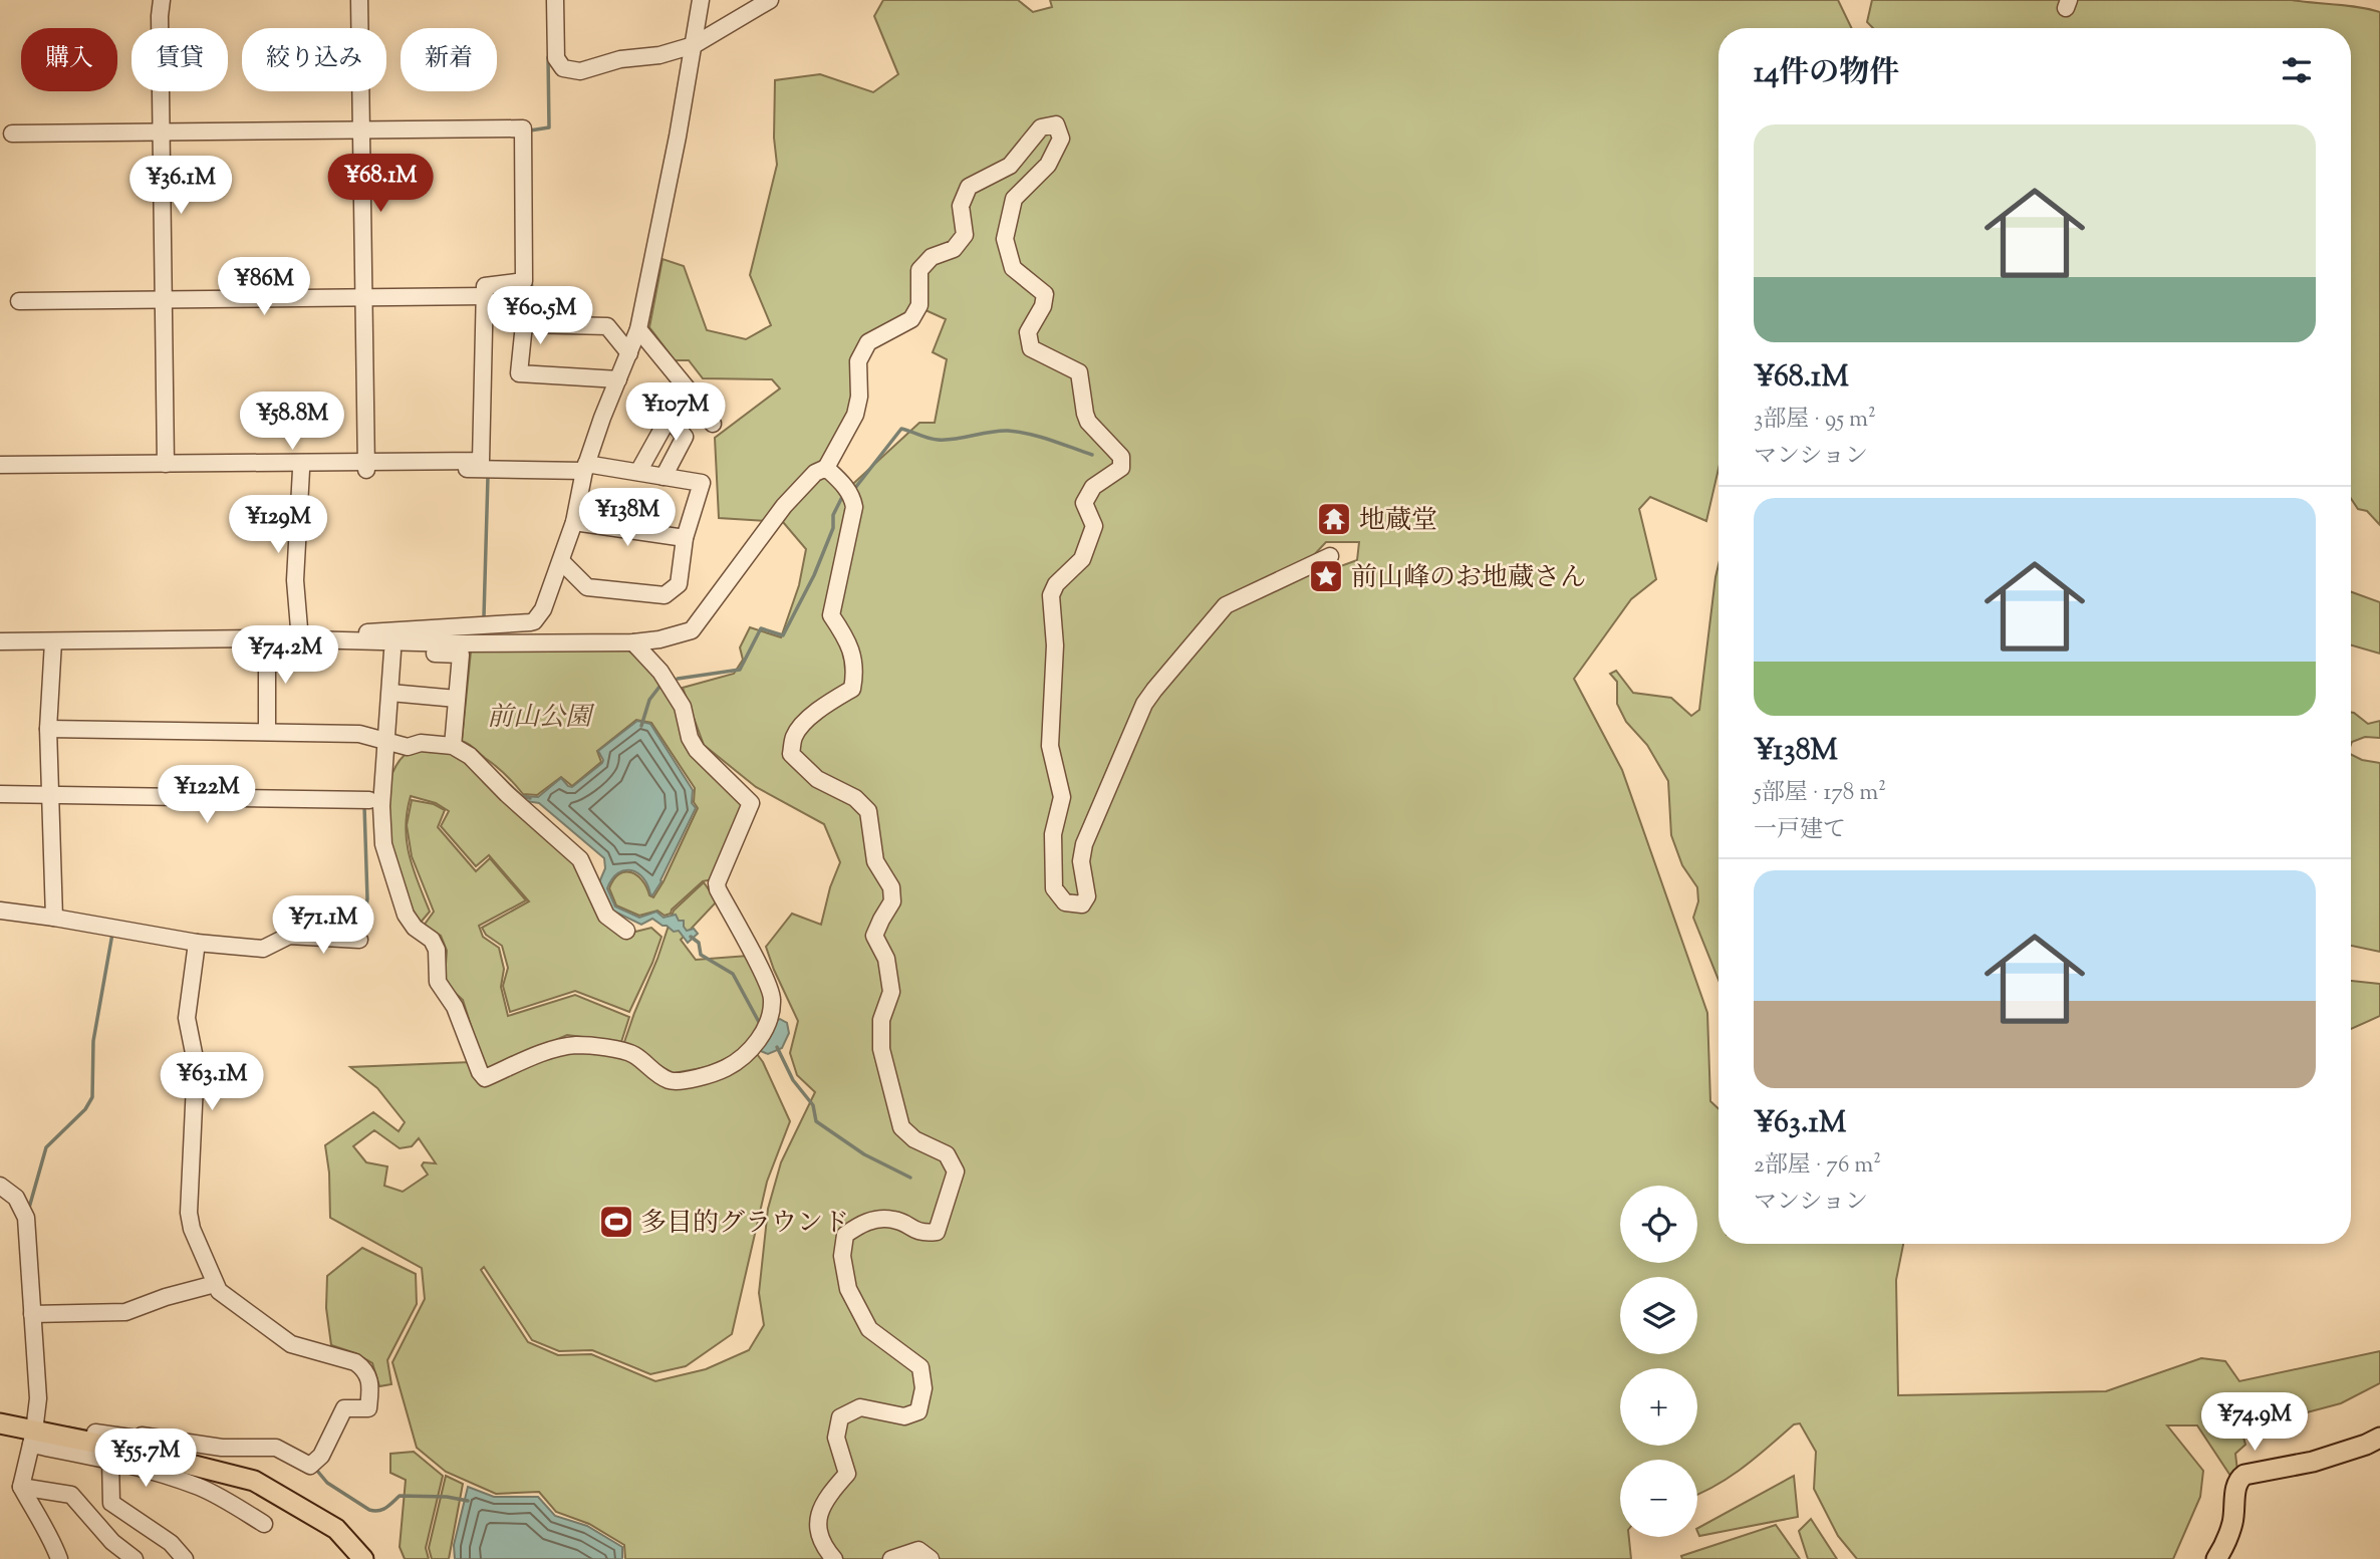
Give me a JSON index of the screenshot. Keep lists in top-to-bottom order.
{
  "parks": ["前山公園"],
  "places": {
    "temple": ["地蔵堂"],
    "place": ["前山峰のお地蔵さん"],
    "sports": ["多目的グラウンド"]
  },
  "page": {
    "chip": [
      "購入",
      "賃貸",
      "絞り込み",
      "新着"
    ],
    "heading": "14件の物件",
    "list": [
      {
        "name": "¥68.1M",
        "note": "3部屋 · 95 m² · マンション"
      },
      {
        "name": "¥138M",
        "note": "5部屋 · 178 m² · 一戸建て"
      },
      {
        "name": "¥63.1M",
        "note": "2部屋 · 76 m² · マンション"
      }
    ],
    "price": [
      "¥68.1M",
      "¥36.1M",
      "¥86M",
      "¥60.5M",
      "¥107M",
      "¥58.8M",
      "¥138M",
      "¥129M",
      "¥74.2M",
      "¥122M",
      "¥71.1M",
      "¥63.1M",
      "¥74.9M",
      "¥55.7M"
    ],
    "map_buttons": ["+", "−"]
  }
}
